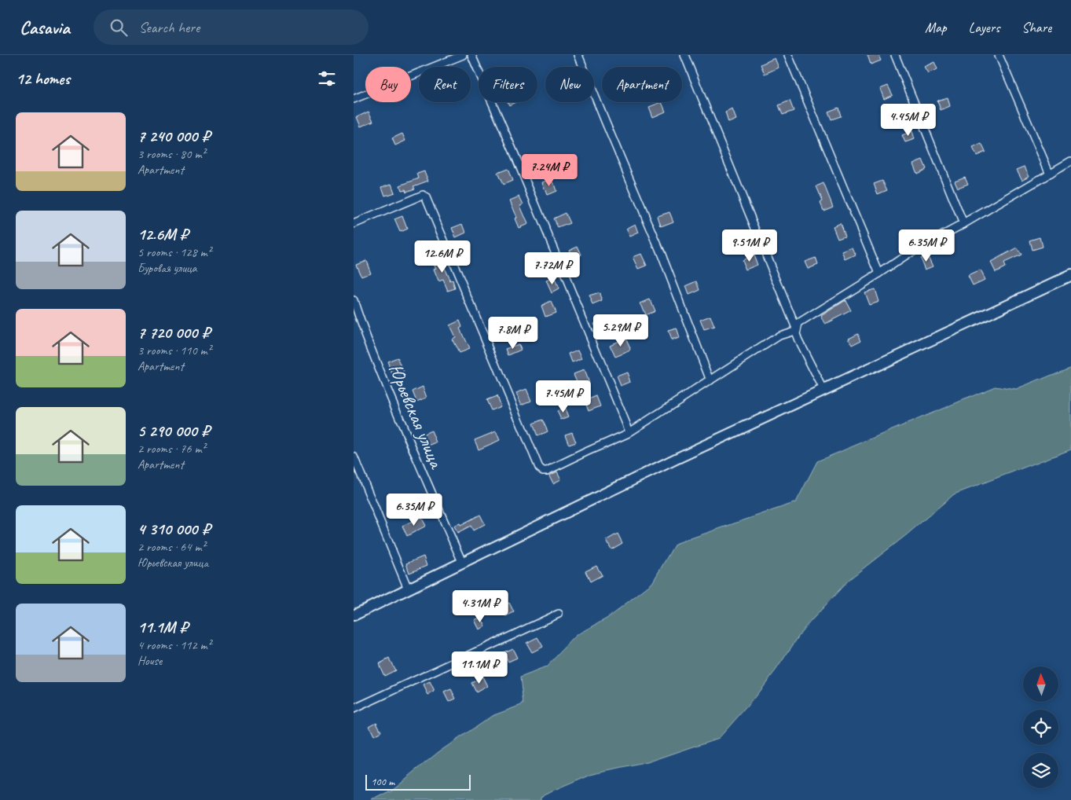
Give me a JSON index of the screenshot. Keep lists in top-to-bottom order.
{
  "streets": {
    "street": ["Юрьевская улица"]
  },
  "scale_bar": "100 m",
  "north": "top",
  "page": {
    "header": "Casavia",
    "search": "Search here",
    "nav": ["Map", "Layers", "Share"],
    "heading": "12 homes",
    "chip": [
      "Buy",
      "Rent",
      "Filters",
      "New",
      "Apartment"
    ],
    "list": [
      {
        "name": "7 240 000 ₽",
        "note": "3 rooms · 80 m² · Apartment"
      },
      {
        "name": "12.6M ₽",
        "note": "5 rooms · 128 m² · Буровая улица"
      },
      {
        "name": "7 720 000 ₽",
        "note": "3 rooms · 110 m² · Apartment"
      },
      {
        "name": "5 290 000 ₽",
        "note": "2 rooms · 76 m² · Apartment"
      },
      {
        "name": "4 310 000 ₽",
        "note": "2 rooms · 64 m² · Юрьевская улица"
      },
      {
        "name": "11.1M ₽",
        "note": "4 rooms · 112 m² · House"
      }
    ],
    "price": [
      "4.45M ₽",
      "7.24M ₽",
      "9.51M ₽",
      "6.35M ₽",
      "12.6M ₽",
      "7.72M ₽",
      "5.29M ₽",
      "7.8M ₽",
      "7.45M ₽",
      "6.35M ₽",
      "4.31M ₽",
      "11.1M ₽"
    ],
    "scale": "100 m"
  }
}
